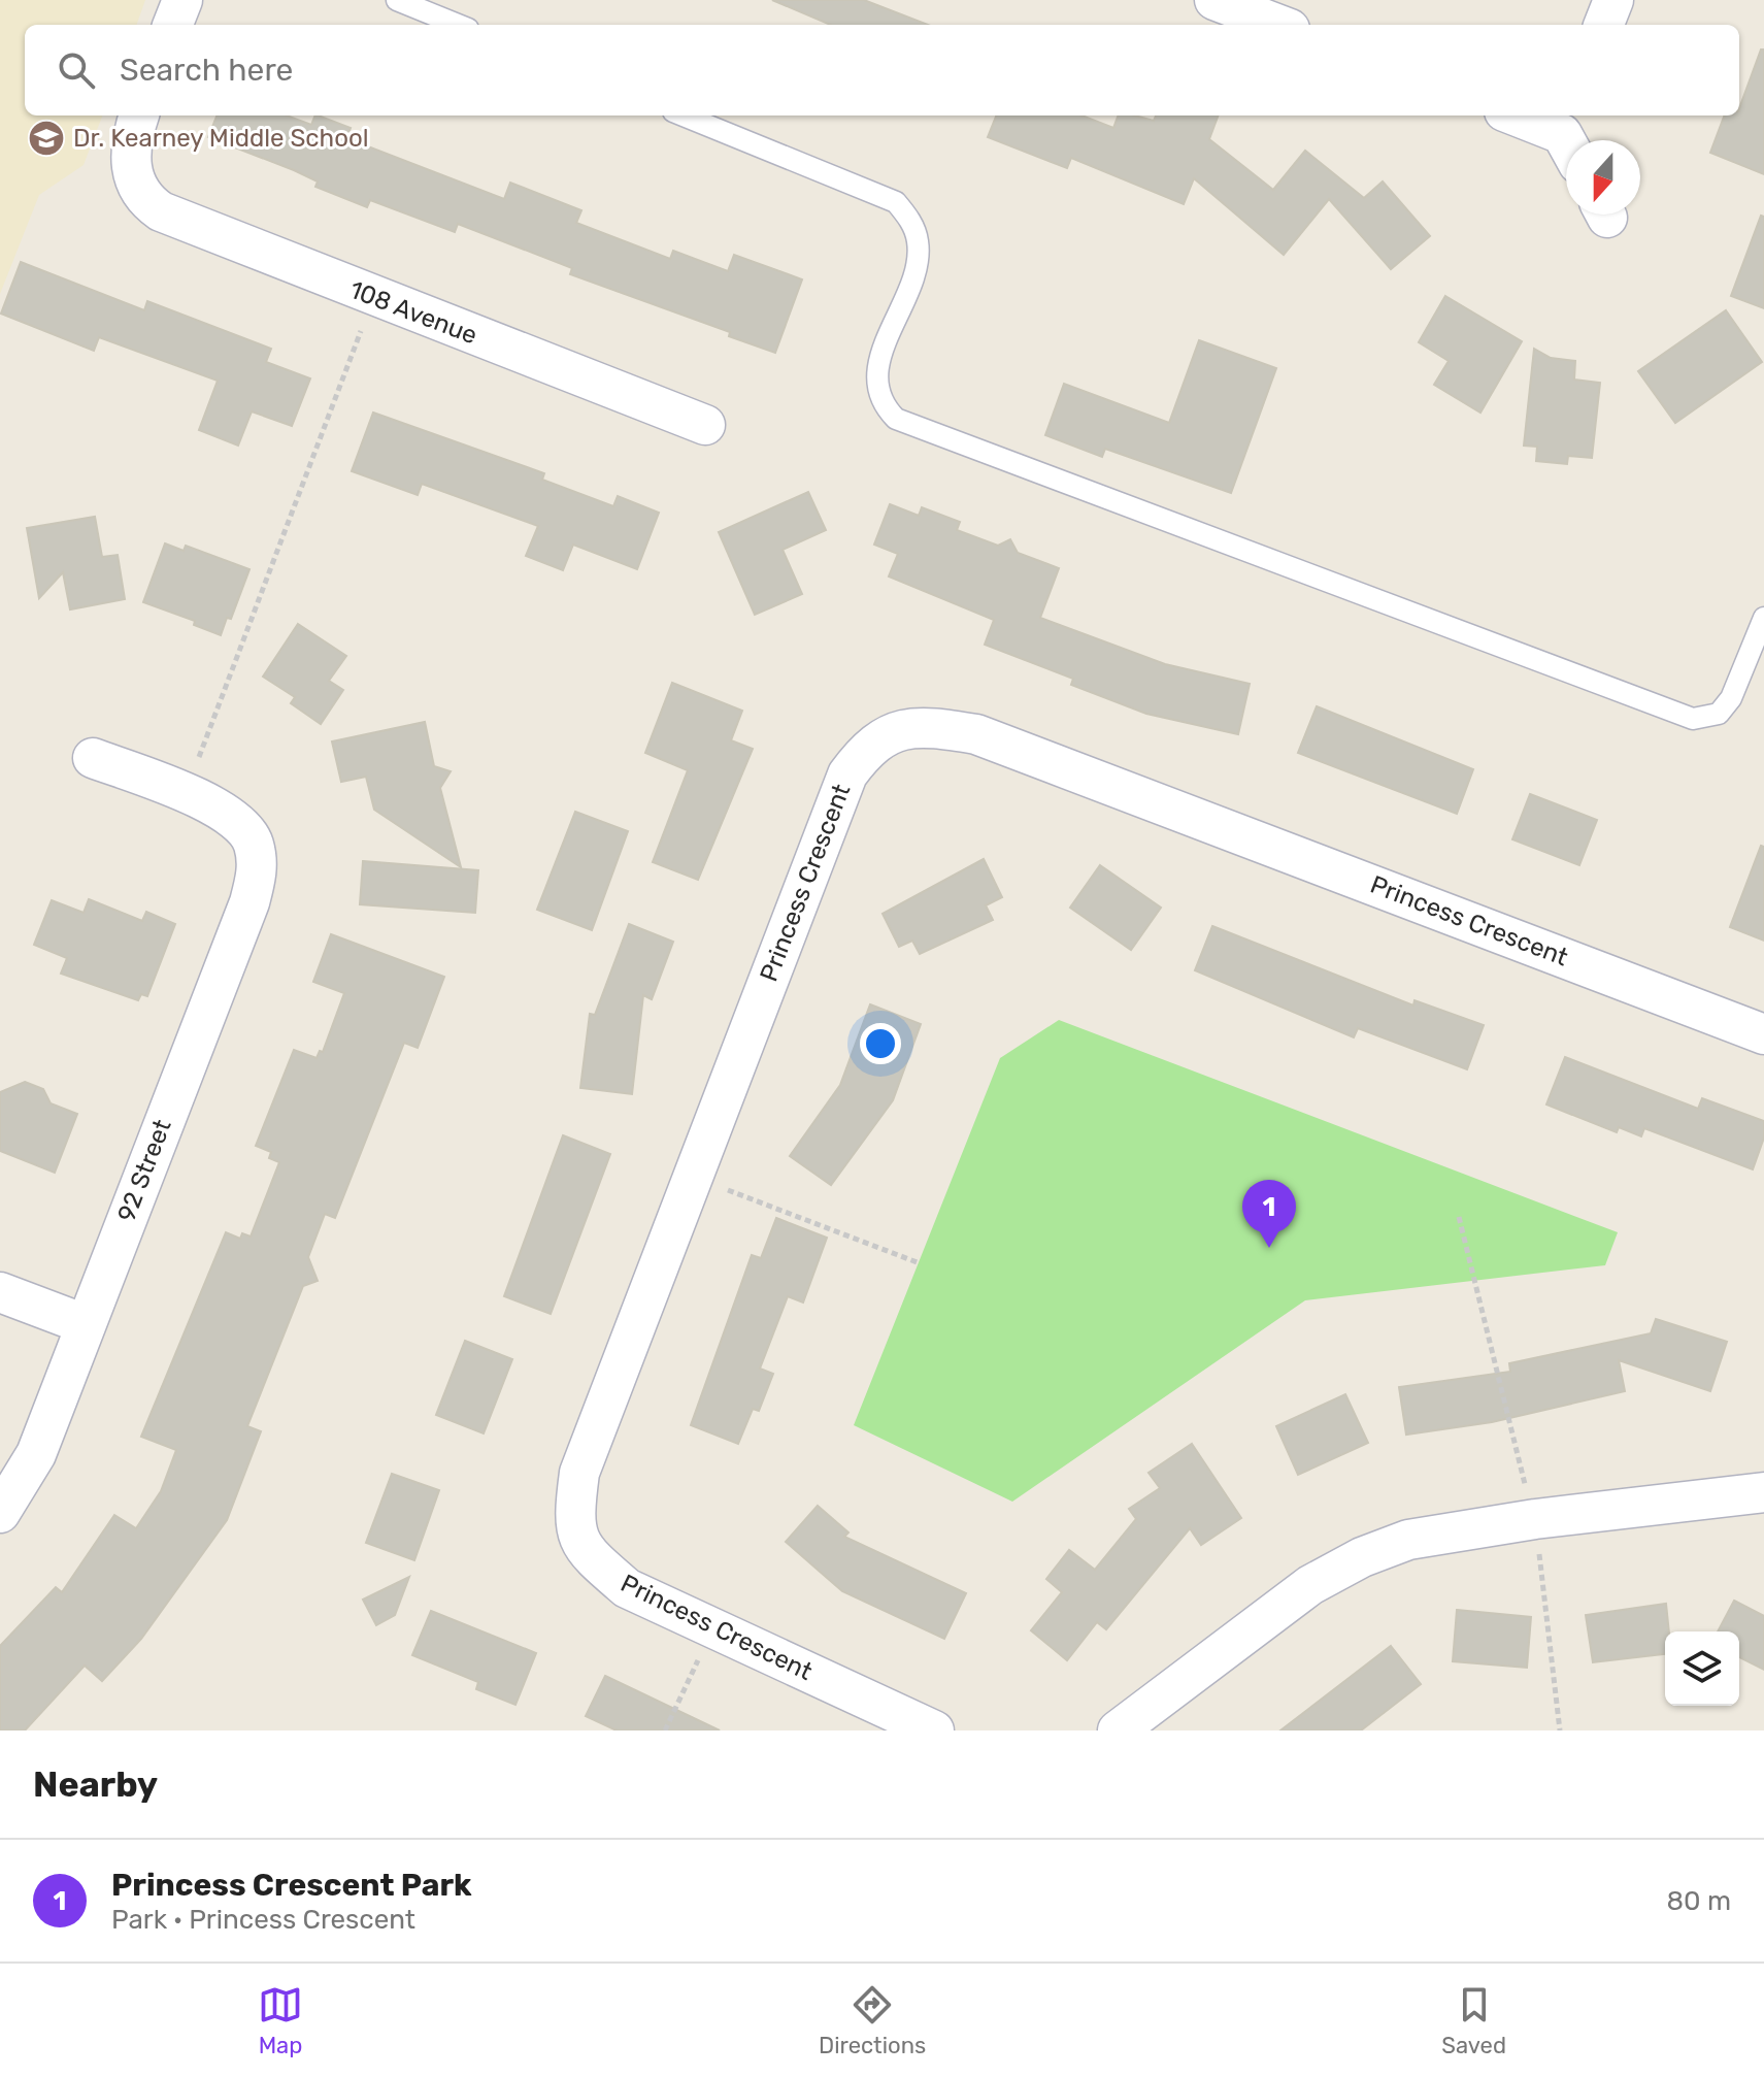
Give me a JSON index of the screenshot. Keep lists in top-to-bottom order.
{
  "streets": {
    "street": ["108 Avenue", "Princess Crescent", "92 Street"]
  },
  "places": {
    "school or university": ["Dr. Kearney Middle School"]
  },
  "north": "bottom",
  "page": {
    "search": "Search here",
    "pins": "1",
    "heading": "Nearby",
    "list": [
      {
        "mark": "1",
        "name": "Princess Crescent Park",
        "note": "Park · Princess Crescent",
        "value": "80 m"
      }
    ],
    "nav": ["Map", "Directions", "Saved"]
  }
}
